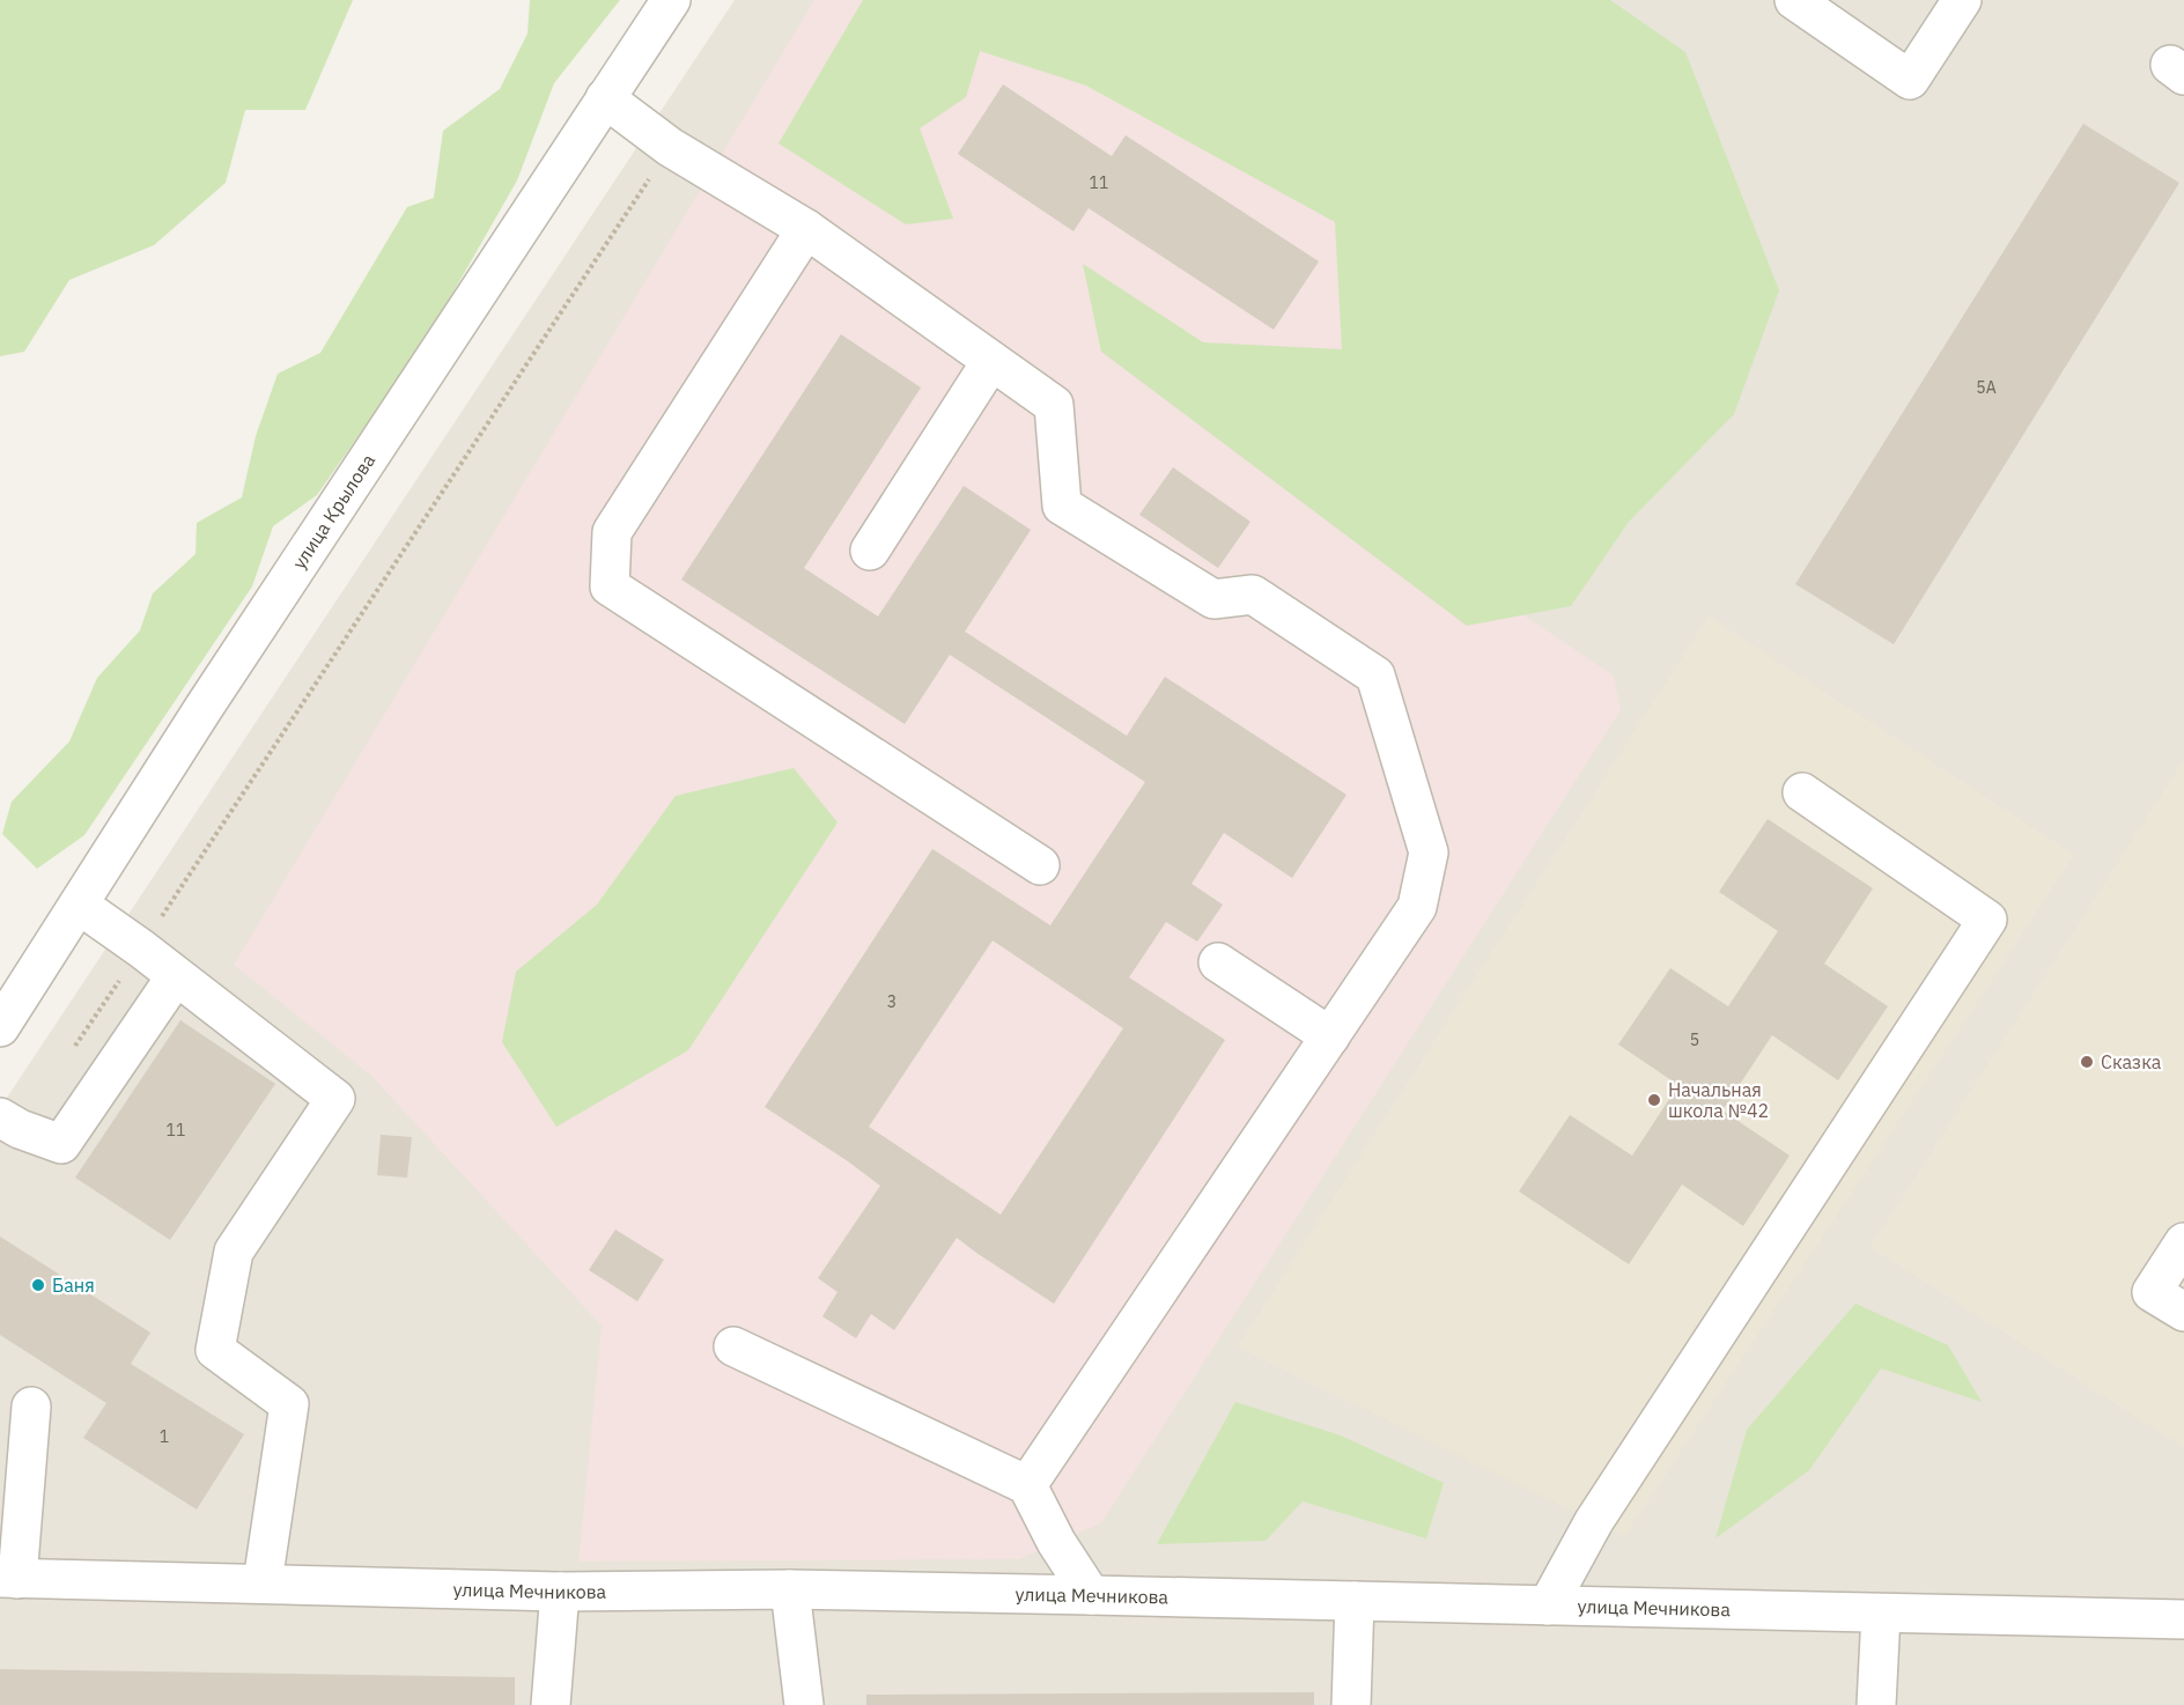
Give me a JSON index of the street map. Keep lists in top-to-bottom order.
{
  "streets": {
    "street": ["улица Крылова", "улица Мечникова"]
  },
  "places": ["Сказка", "Начальная школа №42", "Баня"],
  "house_numbers": [
    "11",
    "5А",
    "3",
    "5",
    "11",
    "1"
  ]
}
